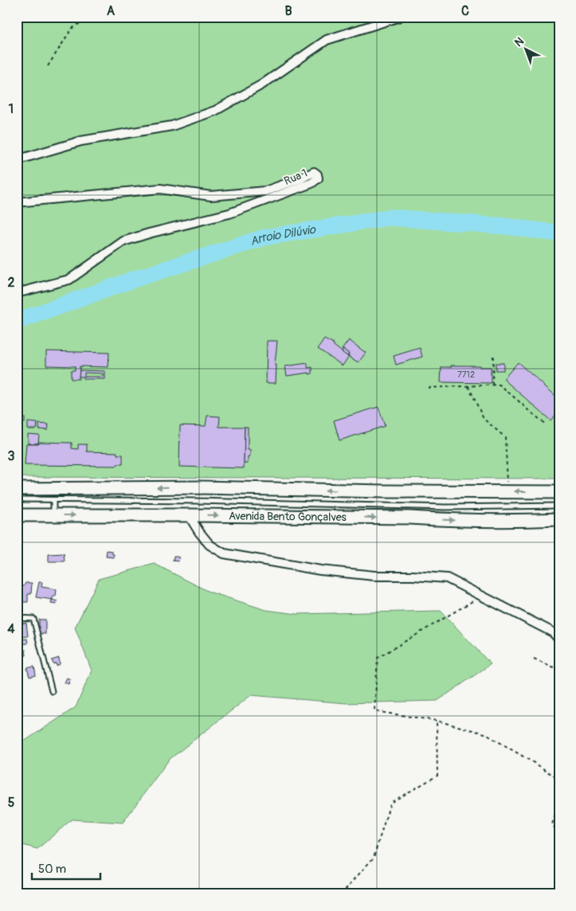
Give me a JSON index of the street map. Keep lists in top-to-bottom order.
{
  "streets": {
    "main road": ["Avenida Bento Gonçalves"],
    "street": ["Rua 1"]
  },
  "water": ["Arroio Dilúvio"],
  "house_numbers": ["7712"],
  "scale_bar": "50 m",
  "north": "top left",
  "grid": {
    "columns": ["A", "B", "C"],
    "rows": [
      "1",
      "2",
      "3",
      "4",
      "5"
    ]
  }
}
